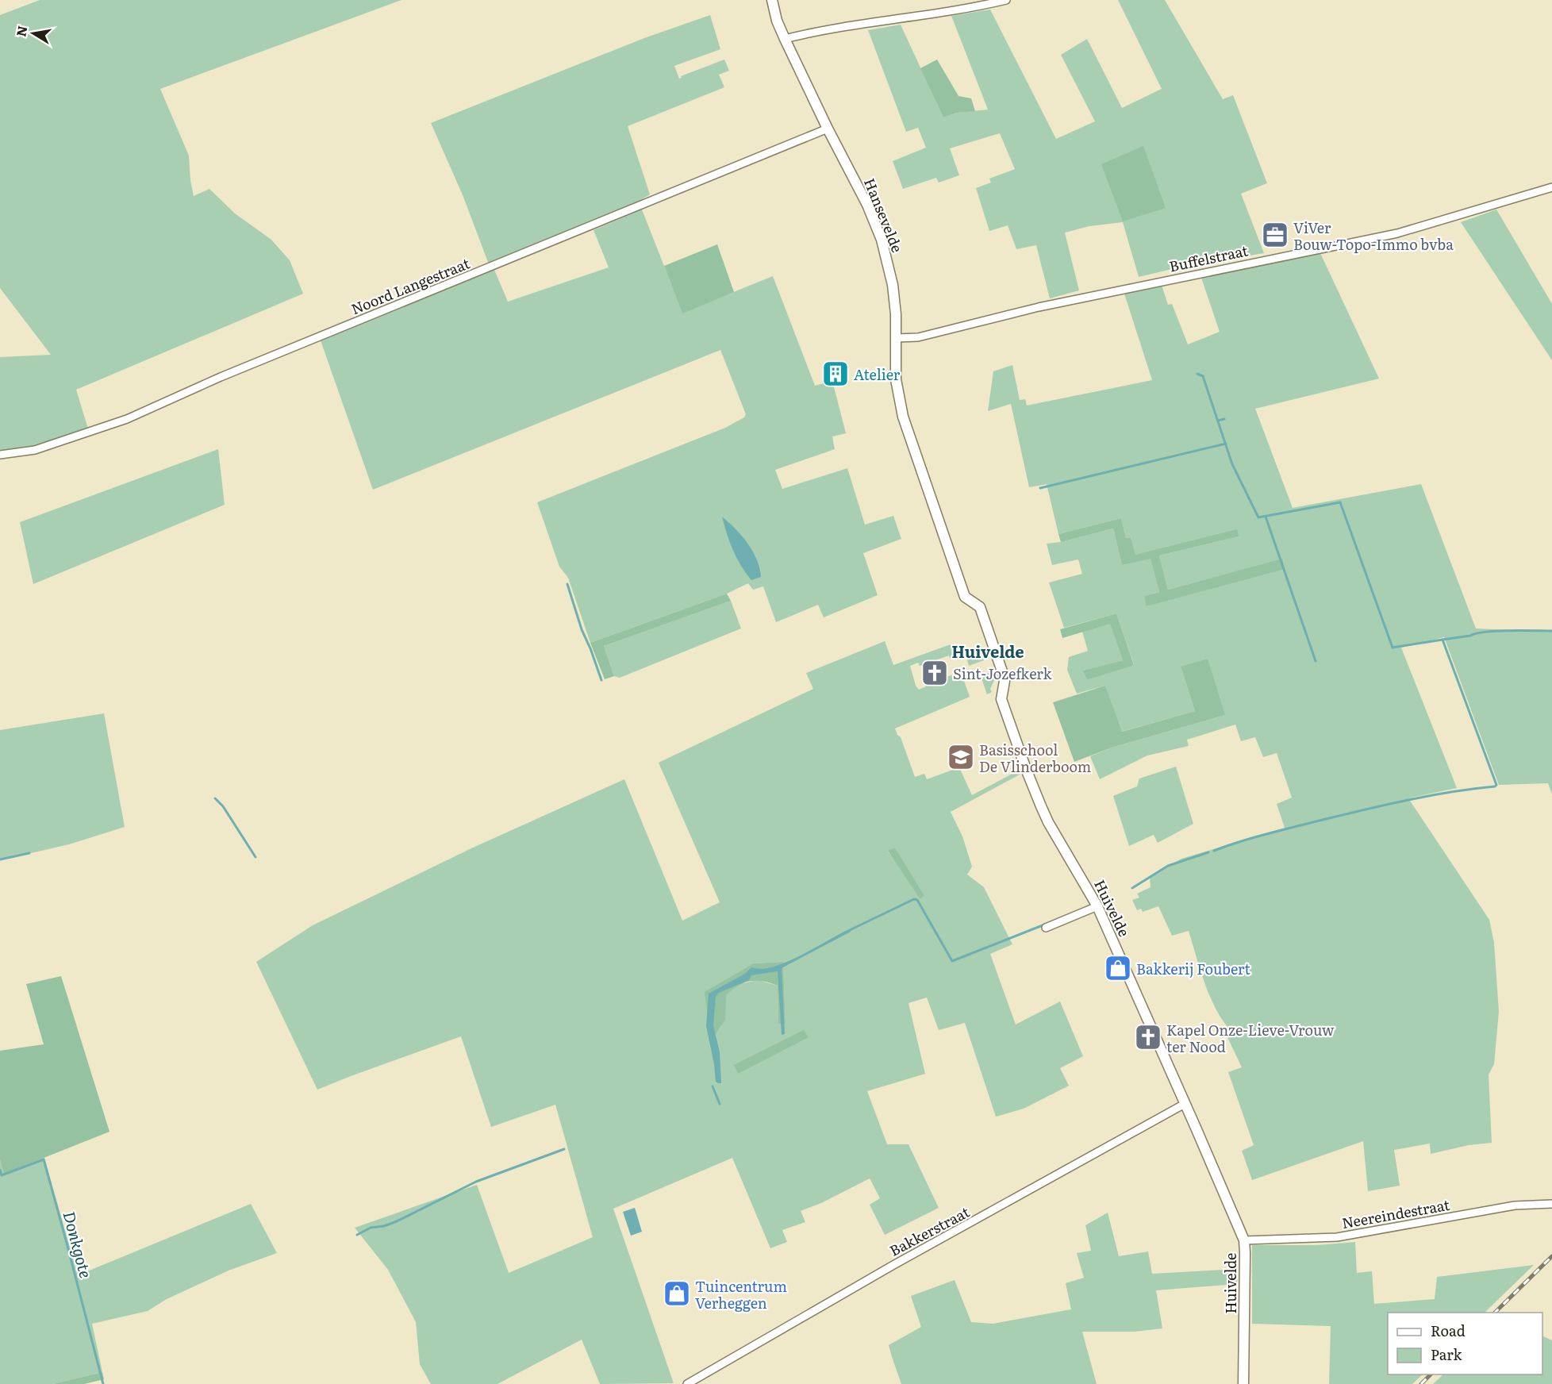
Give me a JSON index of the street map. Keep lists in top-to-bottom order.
{
  "streets": {
    "street": [
      "Hansevelde",
      "Buffelstraat",
      "Noord Langestraat",
      "Huivelde",
      "Neereindestraat",
      "Bakkerstraat"
    ]
  },
  "crossings": [
    ["Hansevelde", "Buffelstraat"],
    ["Hansevelde", "Noord Langestraat"],
    ["Hansevelde", "Huivelde"],
    ["Huivelde", "Neereindestraat"],
    ["Huivelde", "Bakkerstraat"]
  ],
  "districts": ["Huivelde"],
  "water": ["Donkgote"],
  "places": {
    "office": ["ViVer Bouw-Topo-Immo bvba"],
    "building": ["Atelier"],
    "church": ["Sint-Jozefkerk", "Kapel Onze-Lieve-Vrouw ter Nood"],
    "school or university": ["Basisschool De Vlinderboom"],
    "shop": ["Bakkerij Foubert", "Tuincentrum Verheggen"]
  },
  "legend": ["Road", "Park"],
  "north": "left"
}
